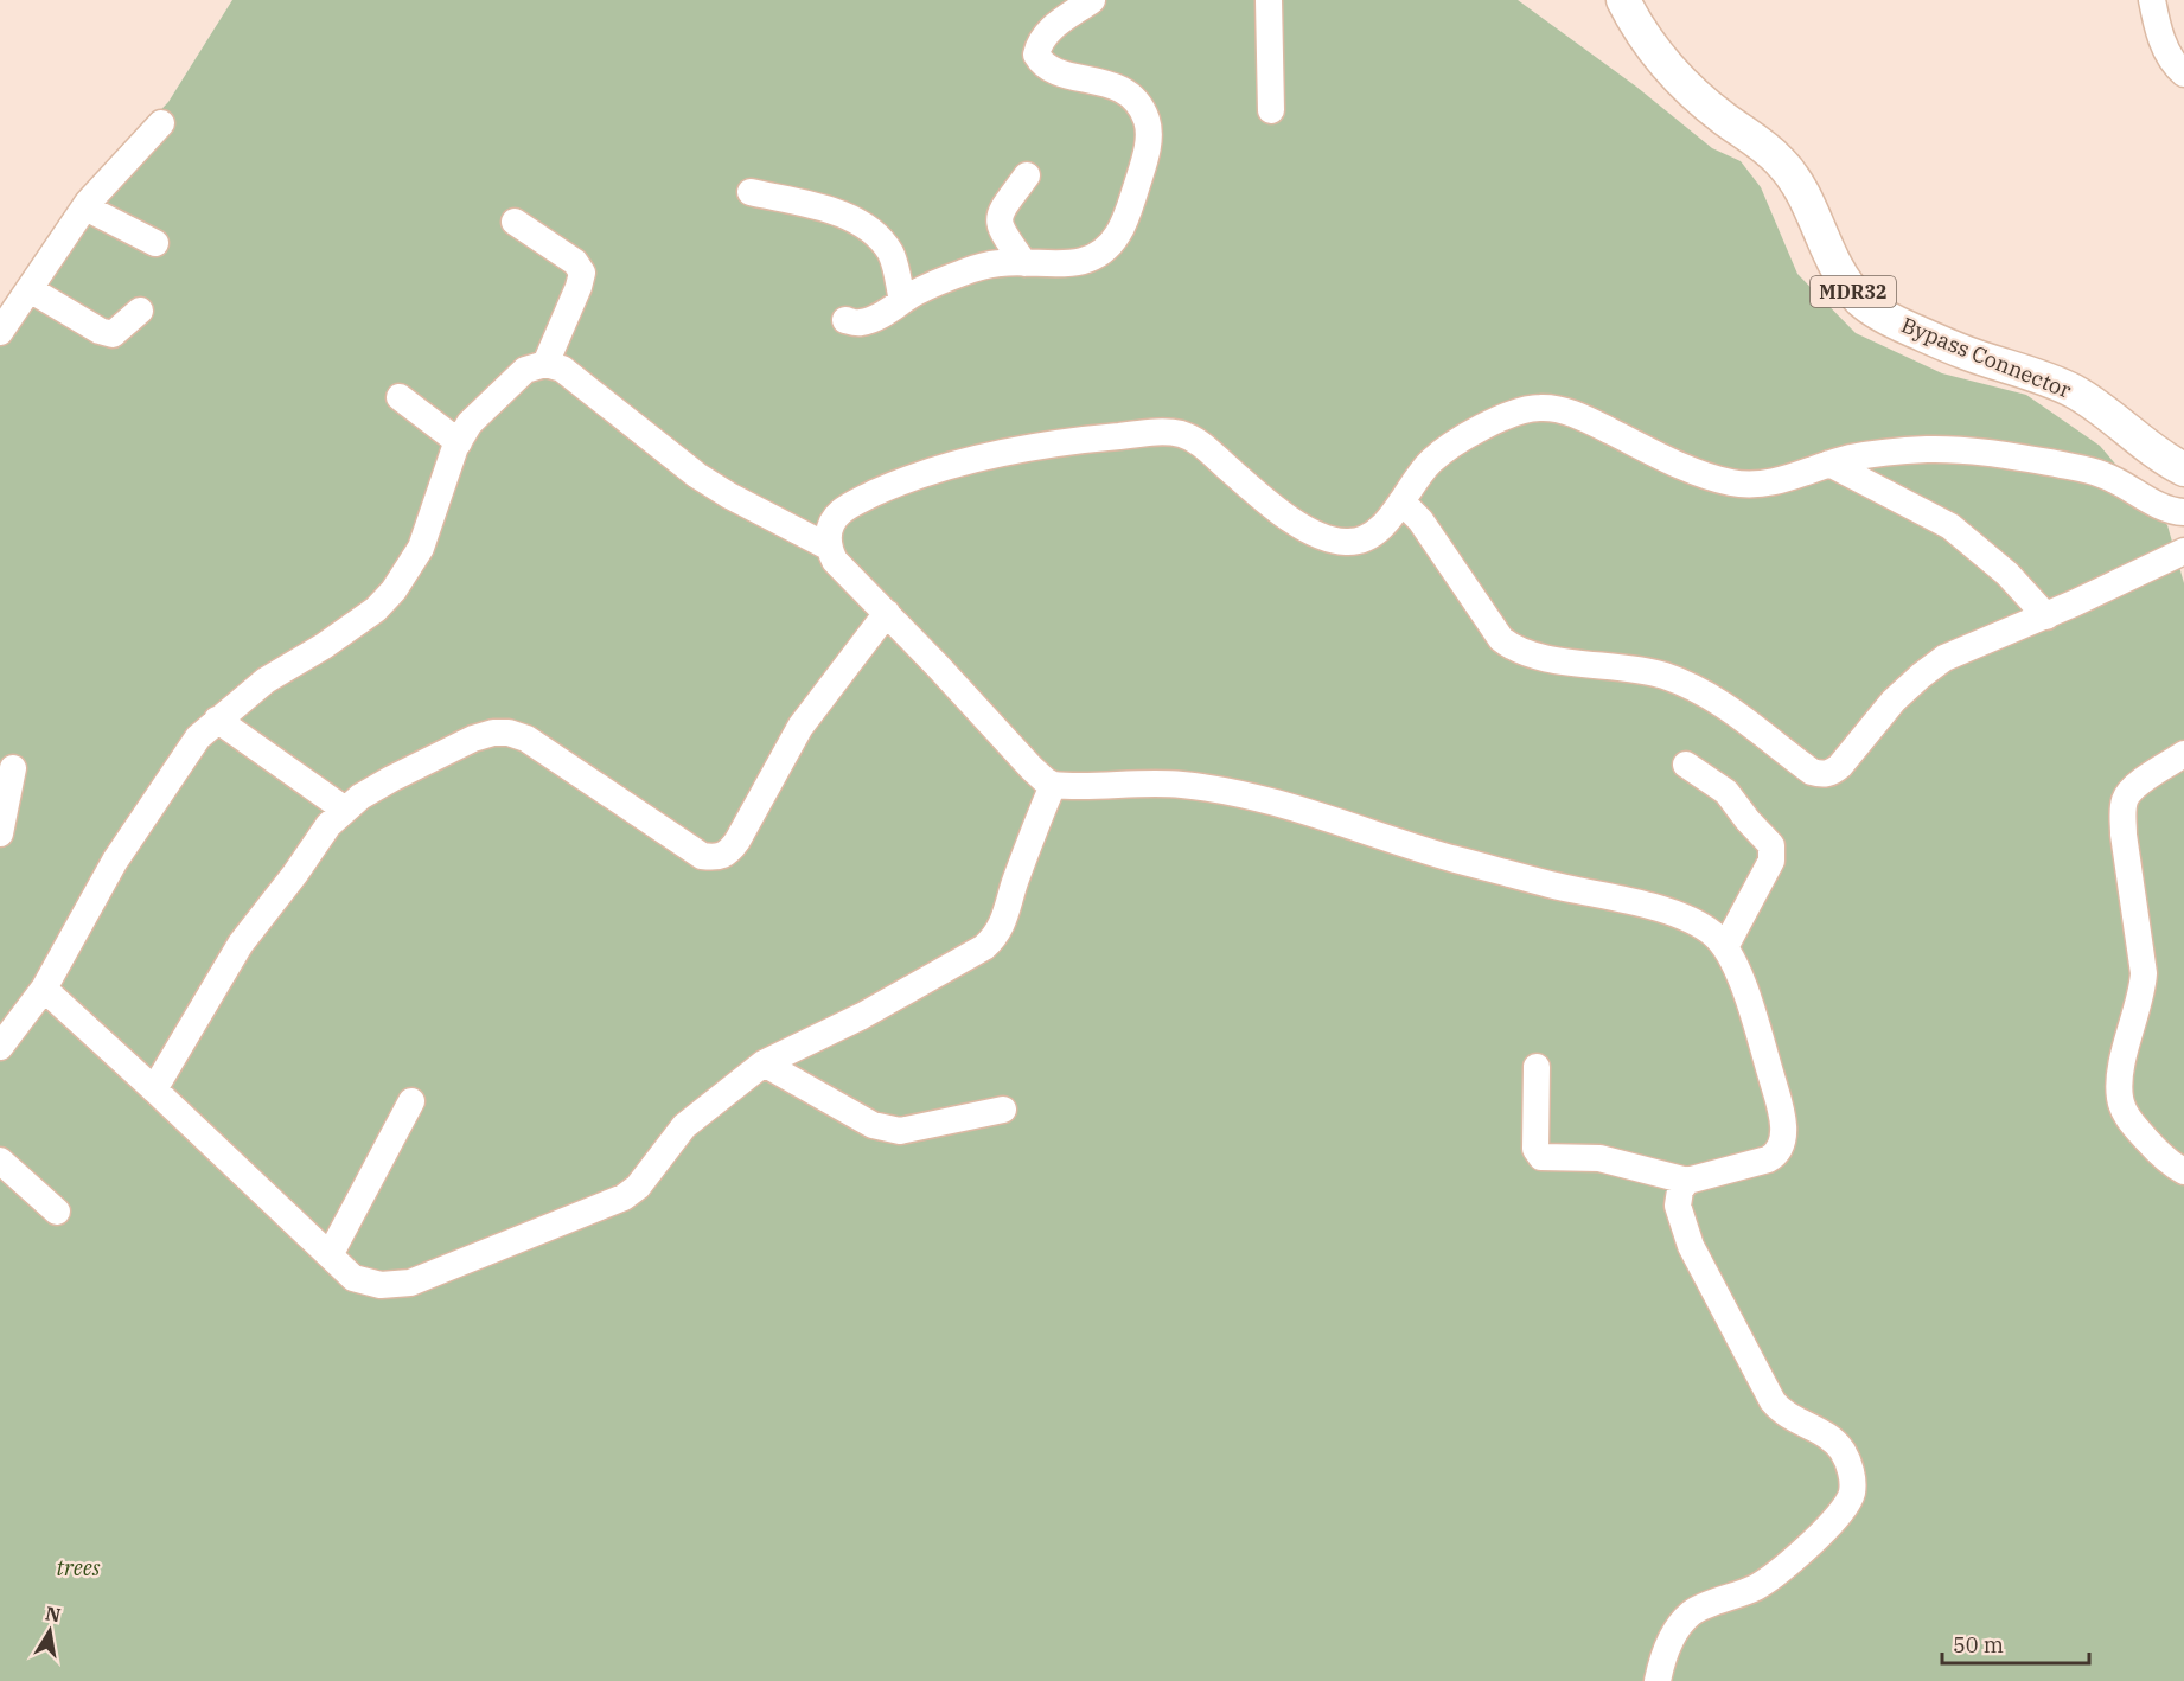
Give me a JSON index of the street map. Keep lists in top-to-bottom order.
{
  "streets": {
    "main road": ["MDR32", "Bypass Connector"]
  },
  "parks": ["trees"],
  "scale_bar": "50 m",
  "north": "top"
}
